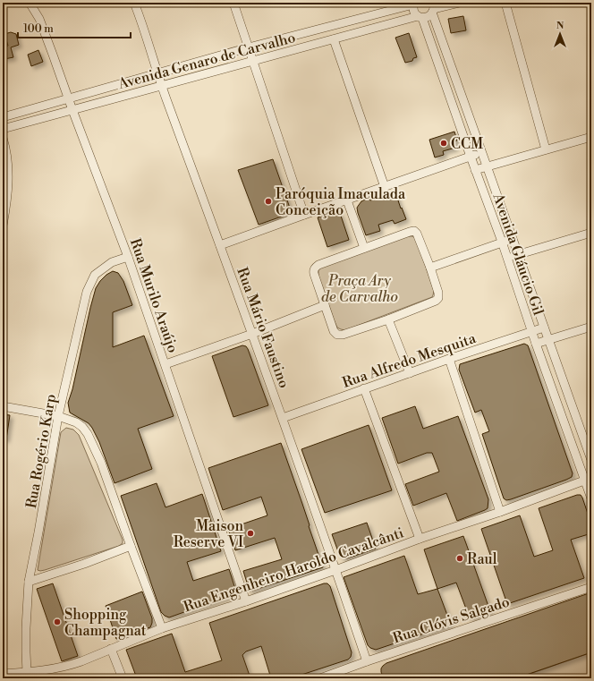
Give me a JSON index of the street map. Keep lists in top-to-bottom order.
{
  "streets": {
    "street": [
      "Avenida Genaro de Carvalho",
      "Avenida Gláucio Gil",
      "Rua Murilo Araújo",
      "Rua Mário Faustino",
      "Rua Alfredo Mesquita",
      "Rua Rogério Karp",
      "Rua Engenheiro Haroldo Cavalcânti",
      "Rua Clóvis Salgado"
    ]
  },
  "crossings": [
    ["Avenida Genaro de Carvalho", "Avenida Gláucio Gil"],
    ["Avenida Genaro de Carvalho", "Rua Murilo Araújo"],
    ["Avenida Genaro de Carvalho", "Rua Mário Faustino"],
    ["Avenida Gláucio Gil", "Rua Alfredo Mesquita"],
    ["Avenida Gláucio Gil", "Rua Engenheiro Haroldo Cavalcânti"],
    ["Rua Murilo Araújo", "Rua Rogério Karp"],
    ["Rua Murilo Araújo", "Rua Engenheiro Haroldo Cavalcânti"],
    ["Rua Mário Faustino", "Rua Alfredo Mesquita"],
    ["Rua Mário Faustino", "Rua Engenheiro Haroldo Cavalcânti"],
    ["Rua Mário Faustino", "Rua Clóvis Salgado"],
    ["Rua Rogério Karp", "Rua Engenheiro Haroldo Cavalcânti"]
  ],
  "parks": ["Praça Ary de Carvalho"],
  "places": [
    "CCM",
    "Paróquia Imaculada Conceição",
    "Maison Reserve VI",
    "Raul",
    "Shopping Champagnat"
  ],
  "scale_bar": "100 m",
  "north": "top"
}
